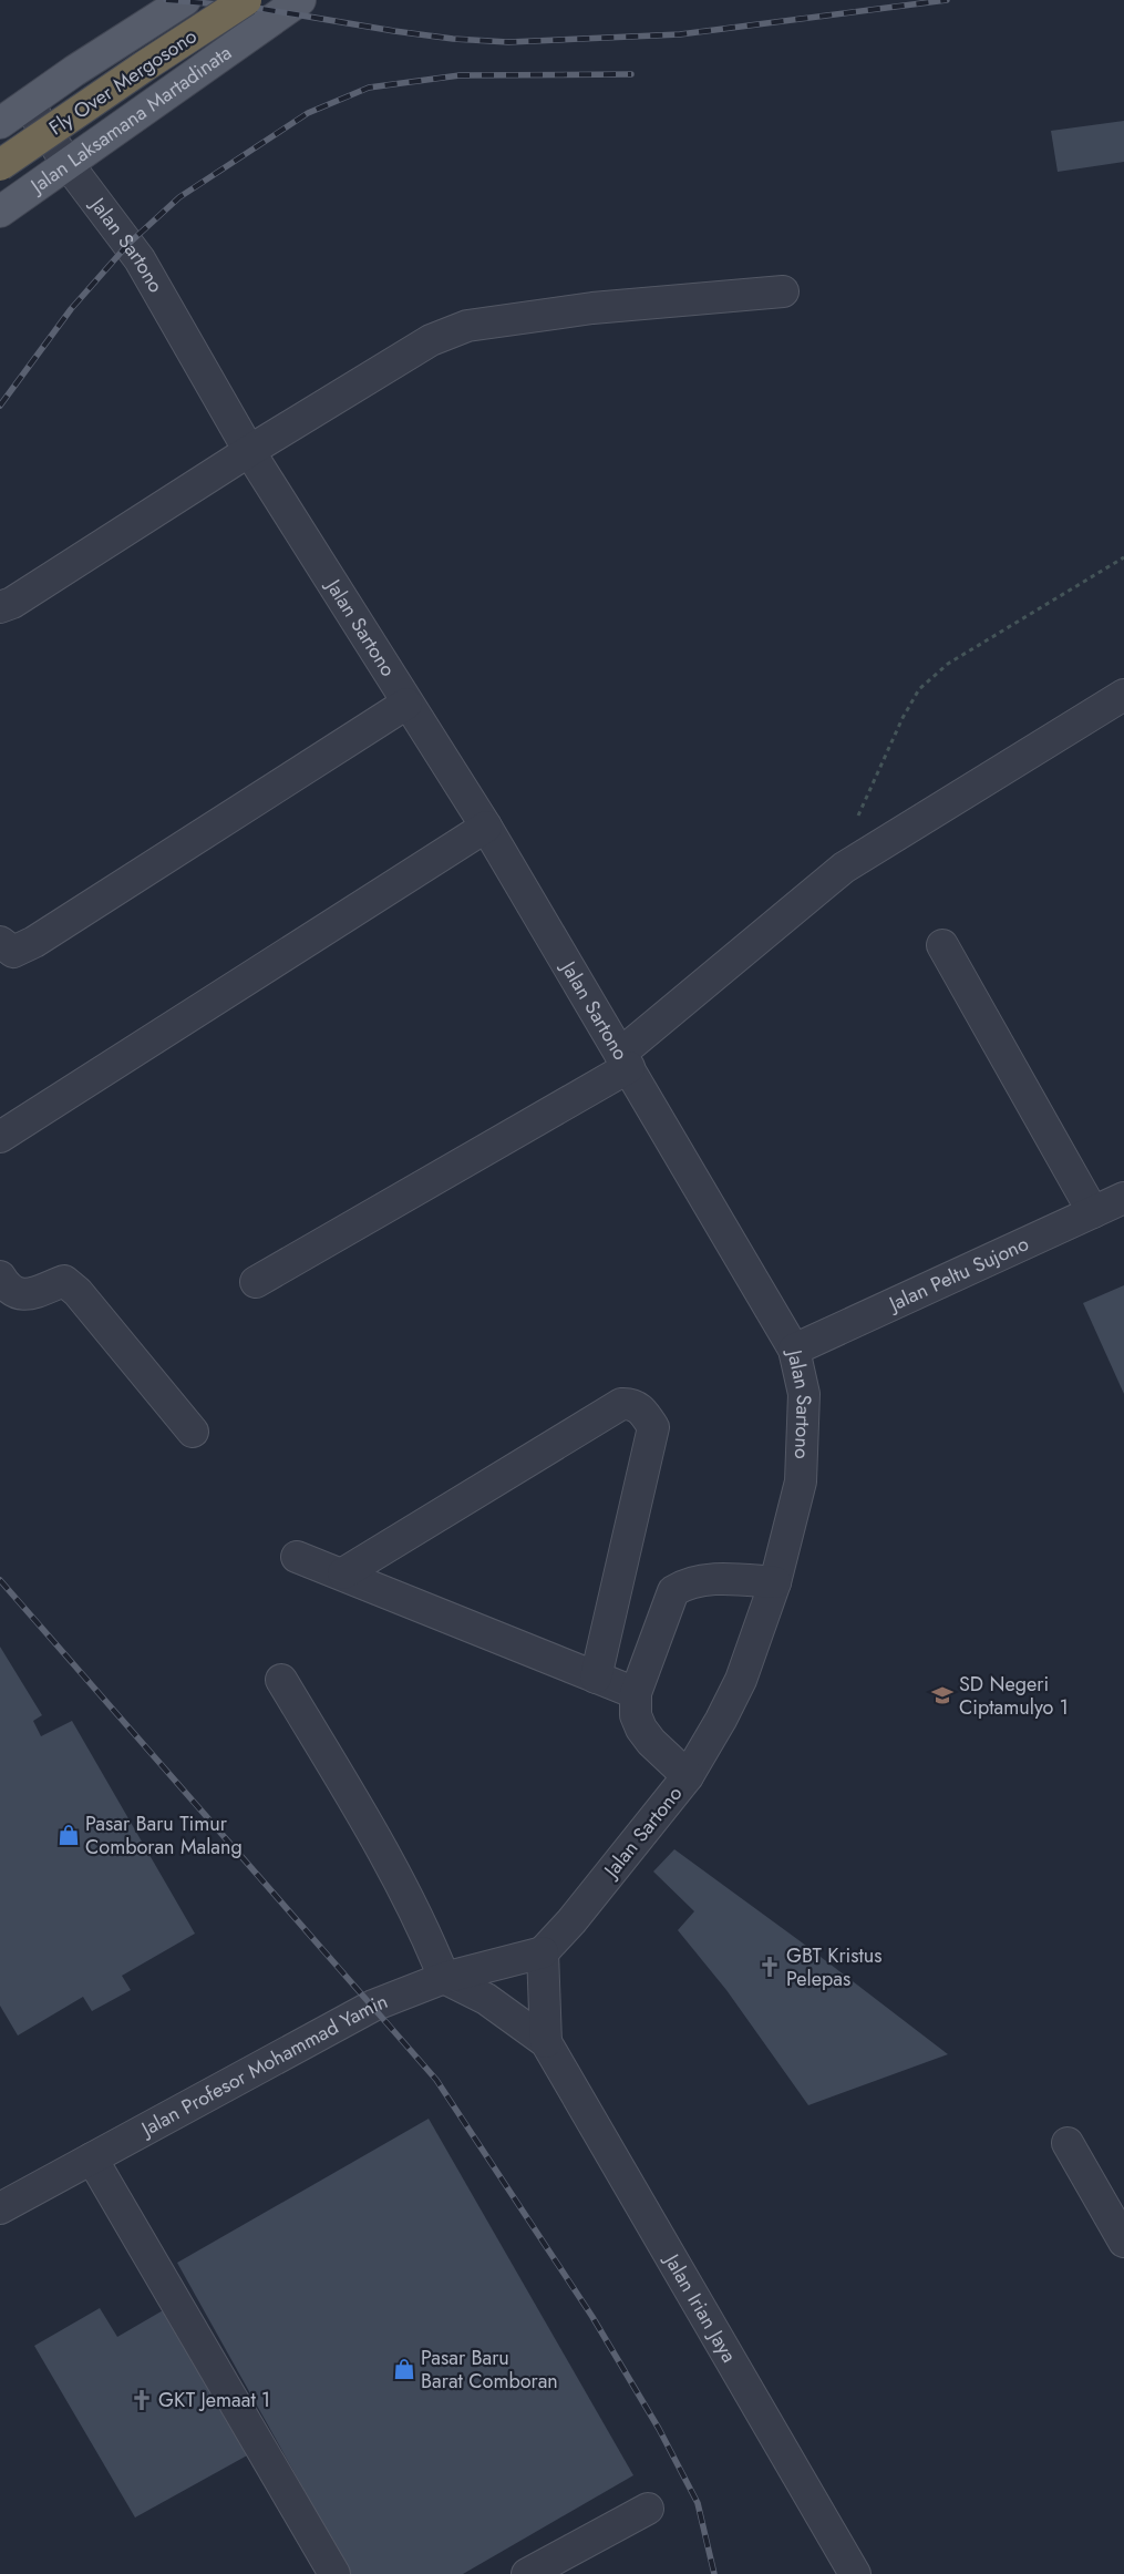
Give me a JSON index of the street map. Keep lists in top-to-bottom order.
{
  "streets": {
    "highway": ["Fly Over Mergosono"],
    "main road": ["Jalan Laksamana Martadinata"],
    "street": [
      "Jalan Sartono",
      "Jalan Peltu Sujono",
      "Jalan Profesor Mohammad Yamin",
      "Jalan Irian Jaya"
    ]
  },
  "crossings": [
    ["Jalan Laksamana Martadinata", "Jalan Sartono"],
    ["Jalan Sartono", "Jalan Peltu Sujono"],
    ["Jalan Sartono", "Jalan Profesor Mohammad Yamin"],
    ["Jalan Sartono", "Jalan Irian Jaya"],
    ["Jalan Profesor Mohammad Yamin", "Jalan Irian Jaya"]
  ],
  "places": {
    "school or university": ["SD Negeri Ciptamulyo 1"],
    "shop": ["Pasar Baru Timur Comboran Malang", "Pasar Baru Barat Comboran"],
    "church": ["GBT Kristus Pelepas", "GKT Jemaat 1"]
  }
}
